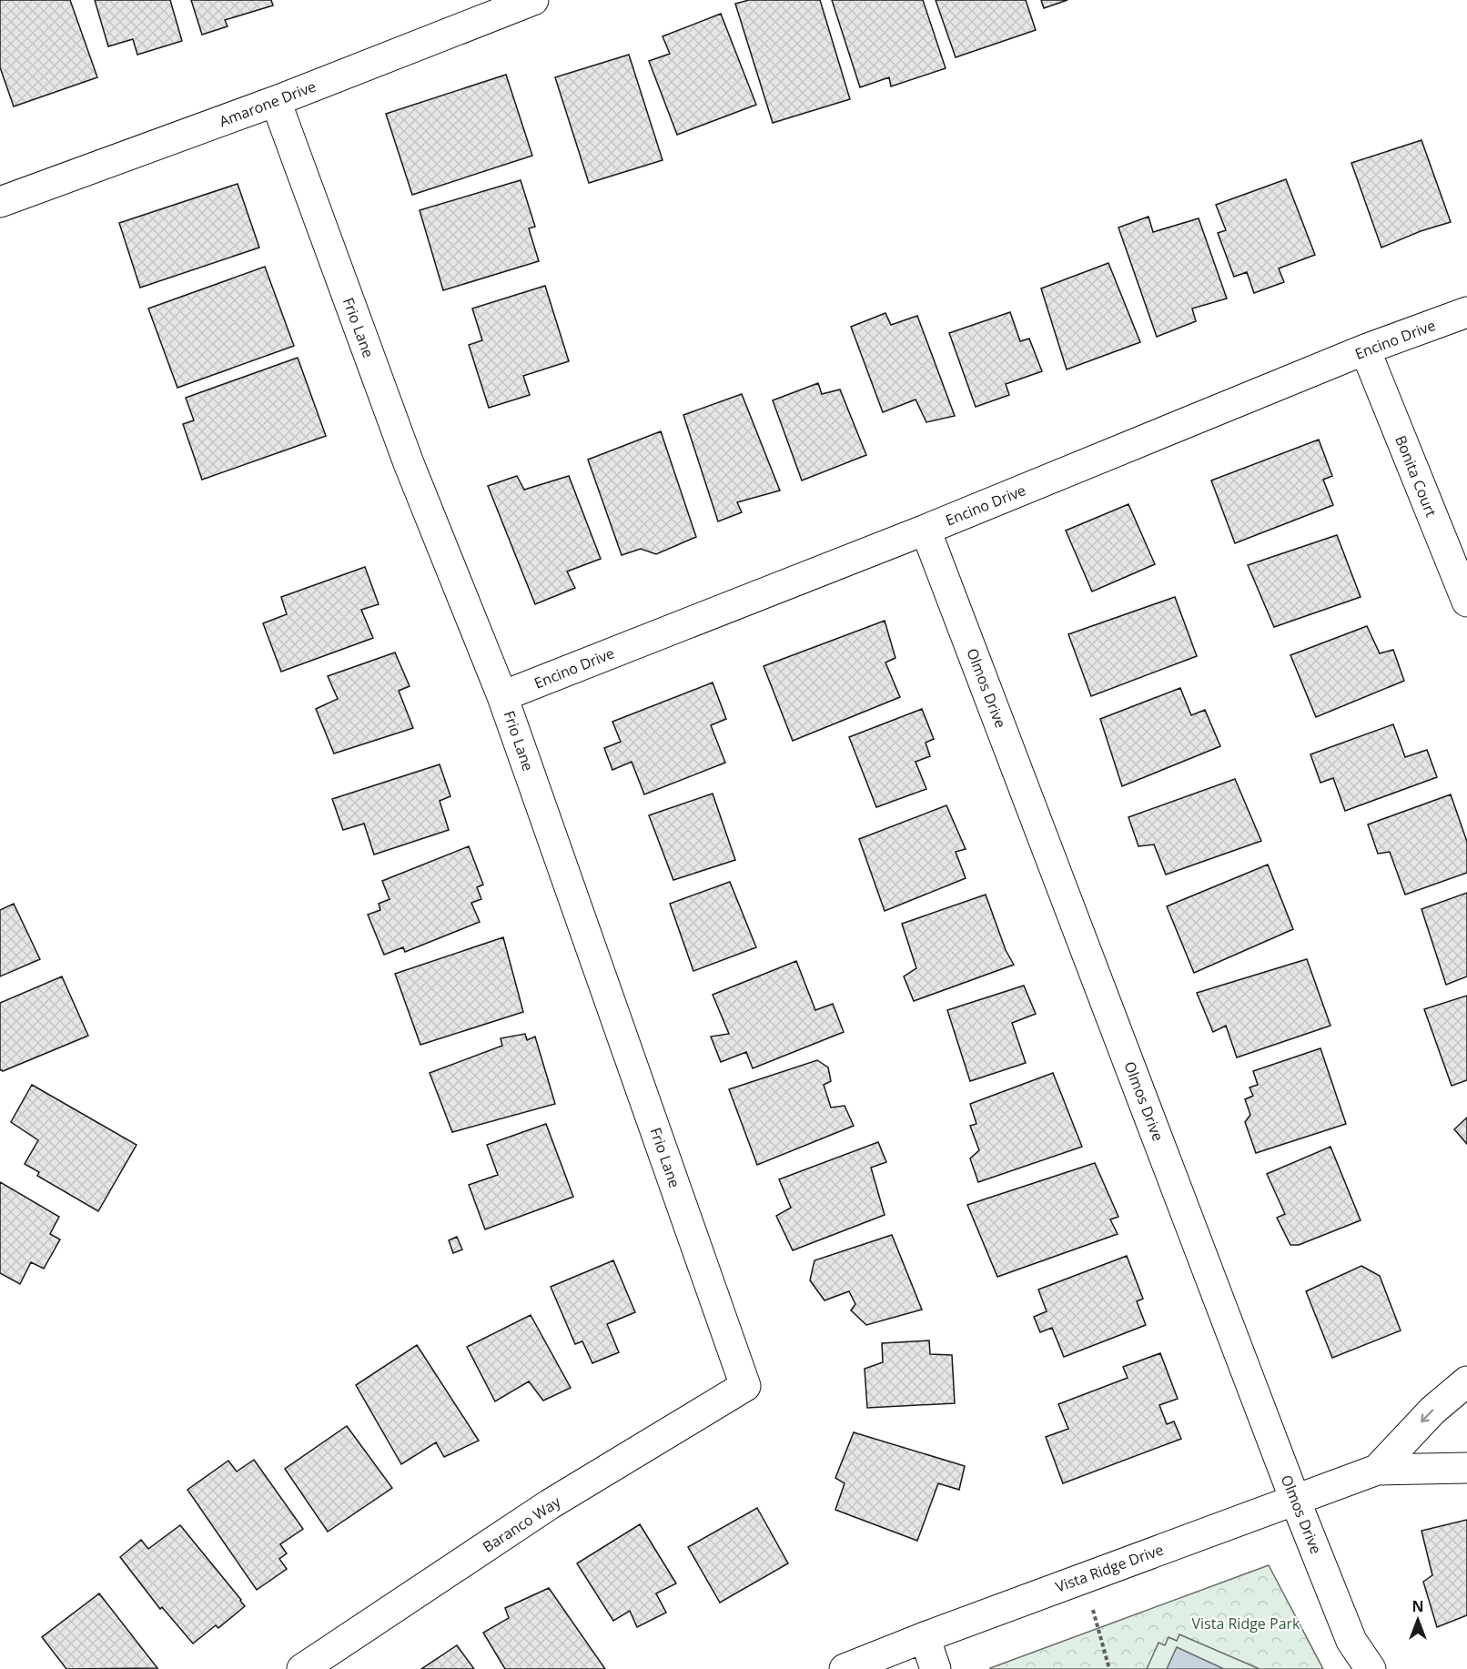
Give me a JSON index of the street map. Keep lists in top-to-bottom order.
{
  "streets": {
    "street": [
      "Amarone Drive",
      "Frio Lane",
      "Encino Drive",
      "Bonita Court",
      "Olmos Drive",
      "Baranco Way",
      "Vista Ridge Drive"
    ]
  },
  "crossings": [
    ["Amarone Drive", "Frio Lane"],
    ["Frio Lane", "Encino Drive"],
    ["Frio Lane", "Baranco Way"],
    ["Encino Drive", "Bonita Court"],
    ["Encino Drive", "Olmos Drive"],
    ["Olmos Drive", "Vista Ridge Drive"]
  ],
  "parks": ["Vista Ridge Park"],
  "north": "top"
}
